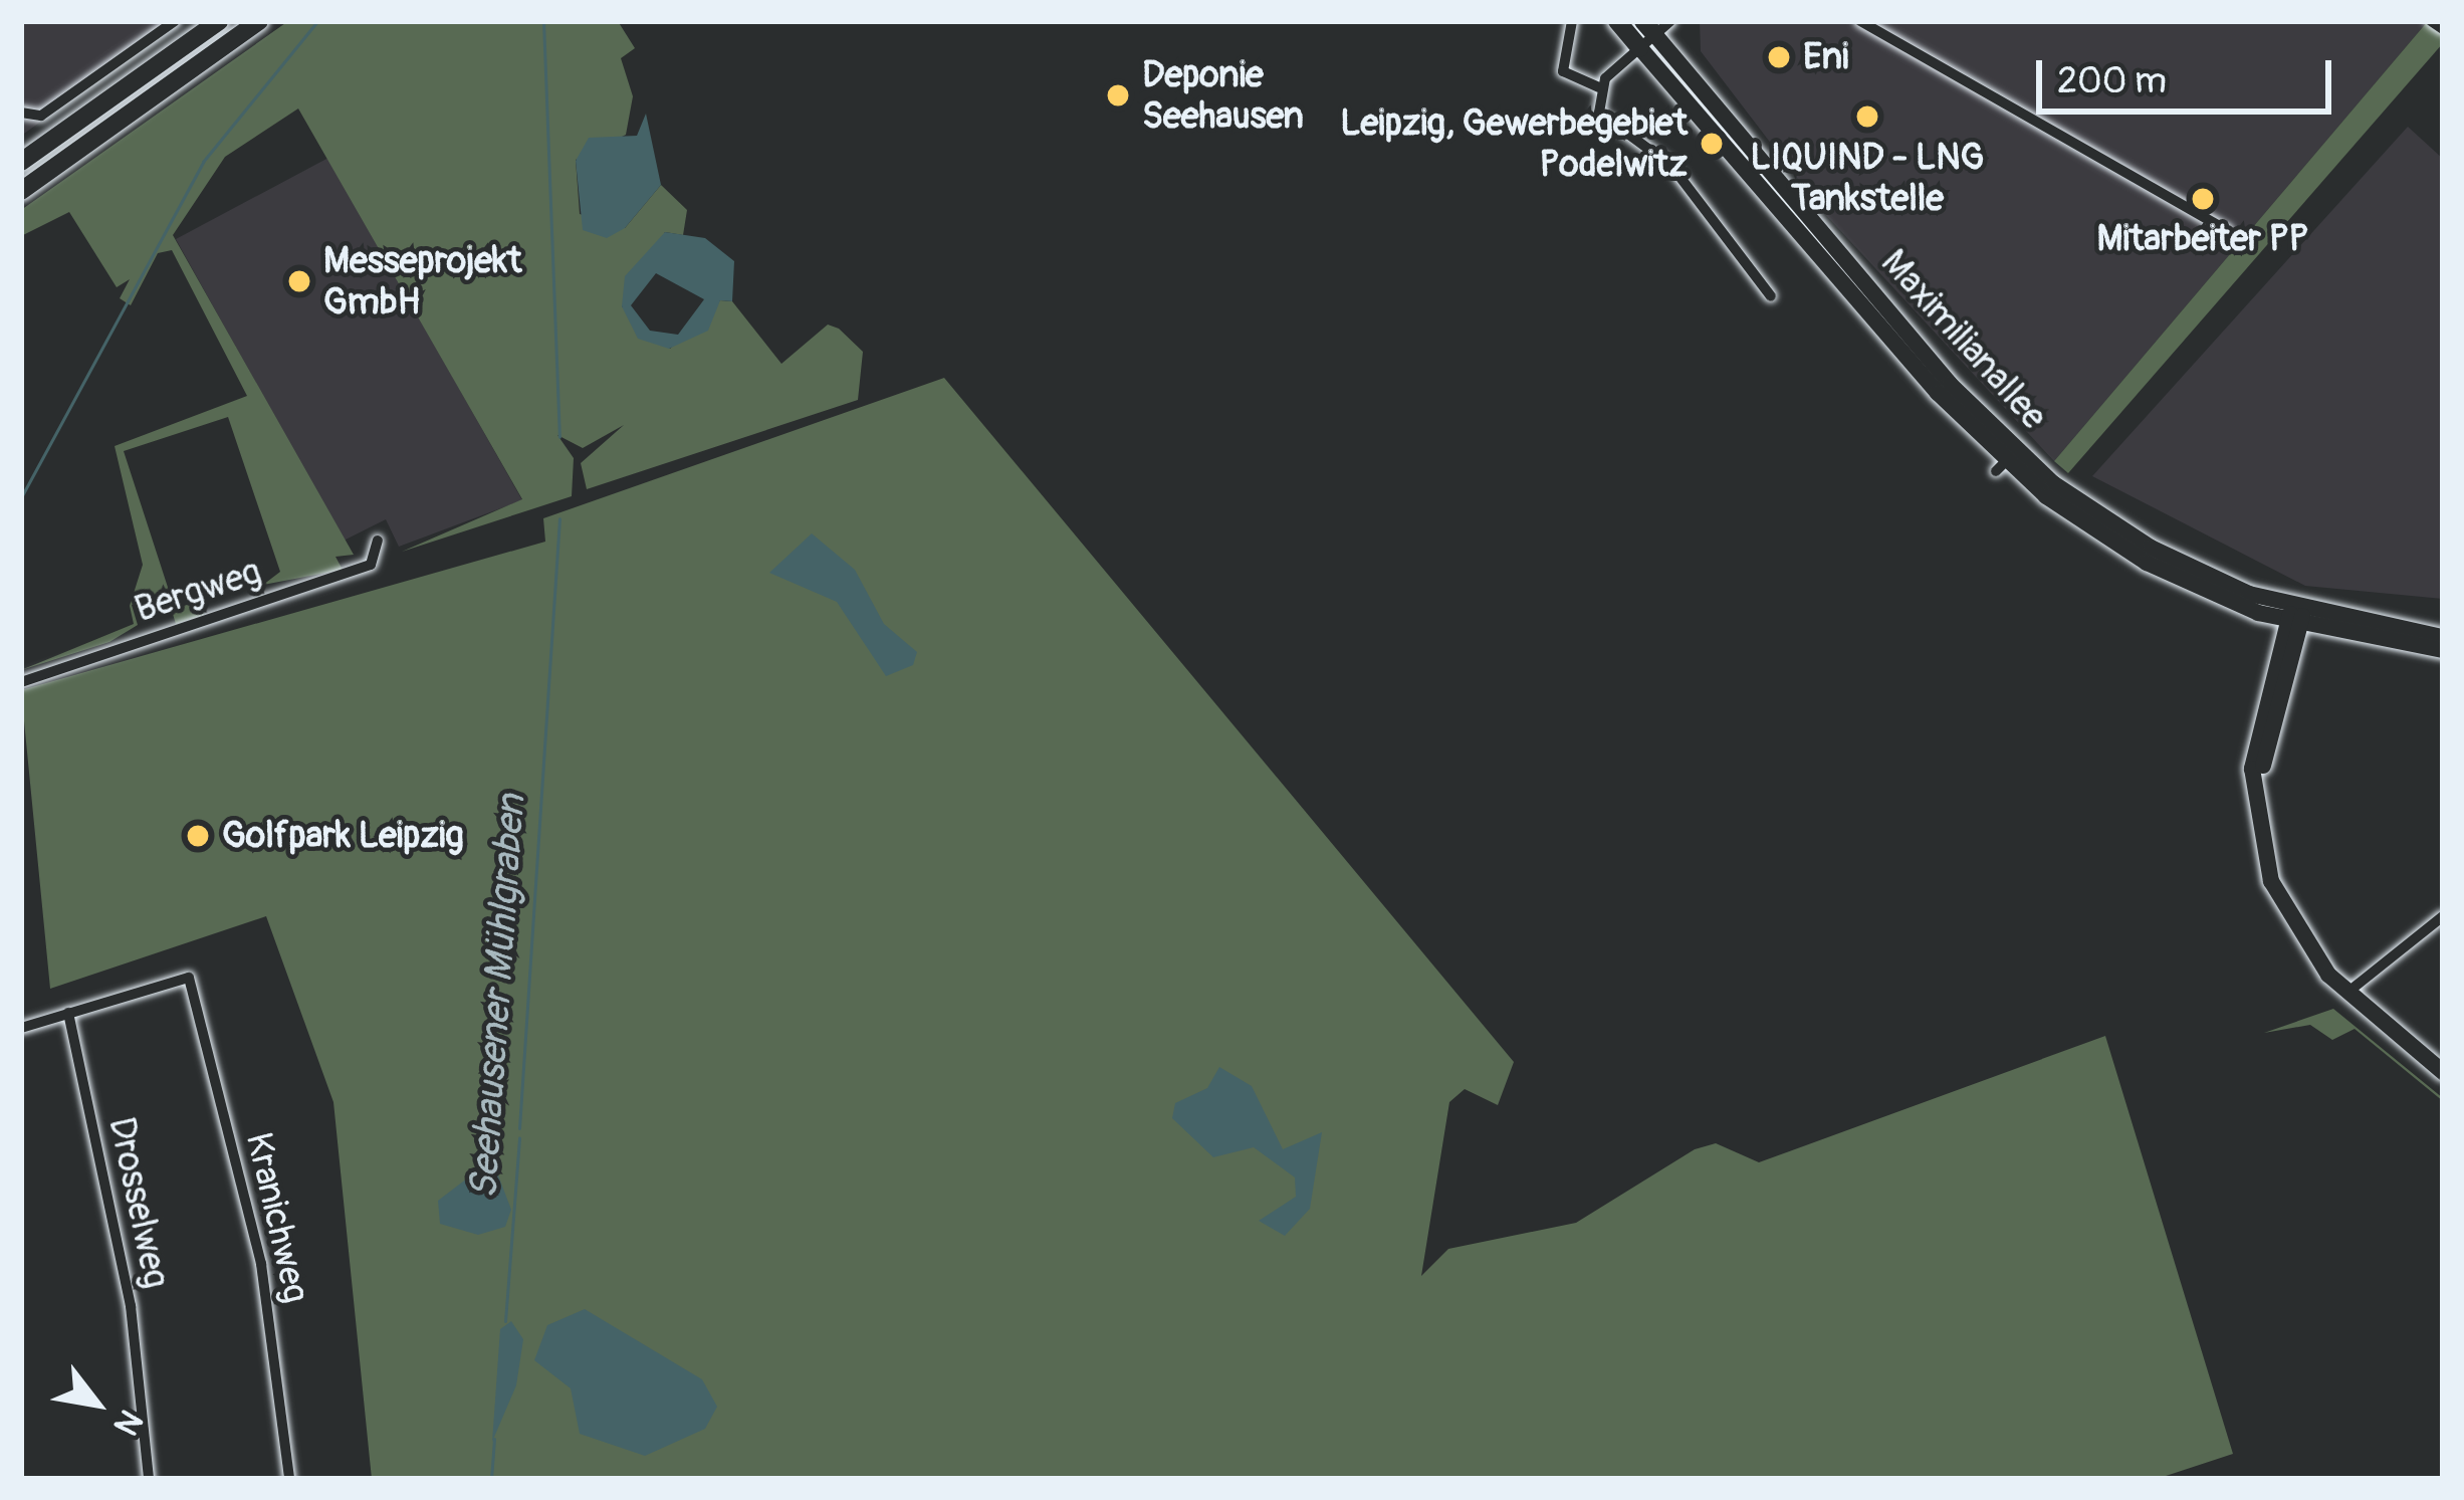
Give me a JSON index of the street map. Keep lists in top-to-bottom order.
{
  "streets": {
    "highway": ["Maximilianallee"],
    "street": ["Bergweg", "Drosselweg", "Kranichweg"]
  },
  "crossings": [
    ["Drosselweg", "Kranichweg"]
  ],
  "water": ["Seehausener Mühlgraben"],
  "places": [
    "Eni",
    "Deponie Seehausen",
    "LIQUIND - LNG Tankstelle",
    "Leipzig, Gewerbegebiet Podelwitz",
    "Mitarbeiter PP",
    "Messeprojekt GmbH",
    "Golfpark Leipzig"
  ],
  "scale_bar": "200 m",
  "north": "bottom right"
}
